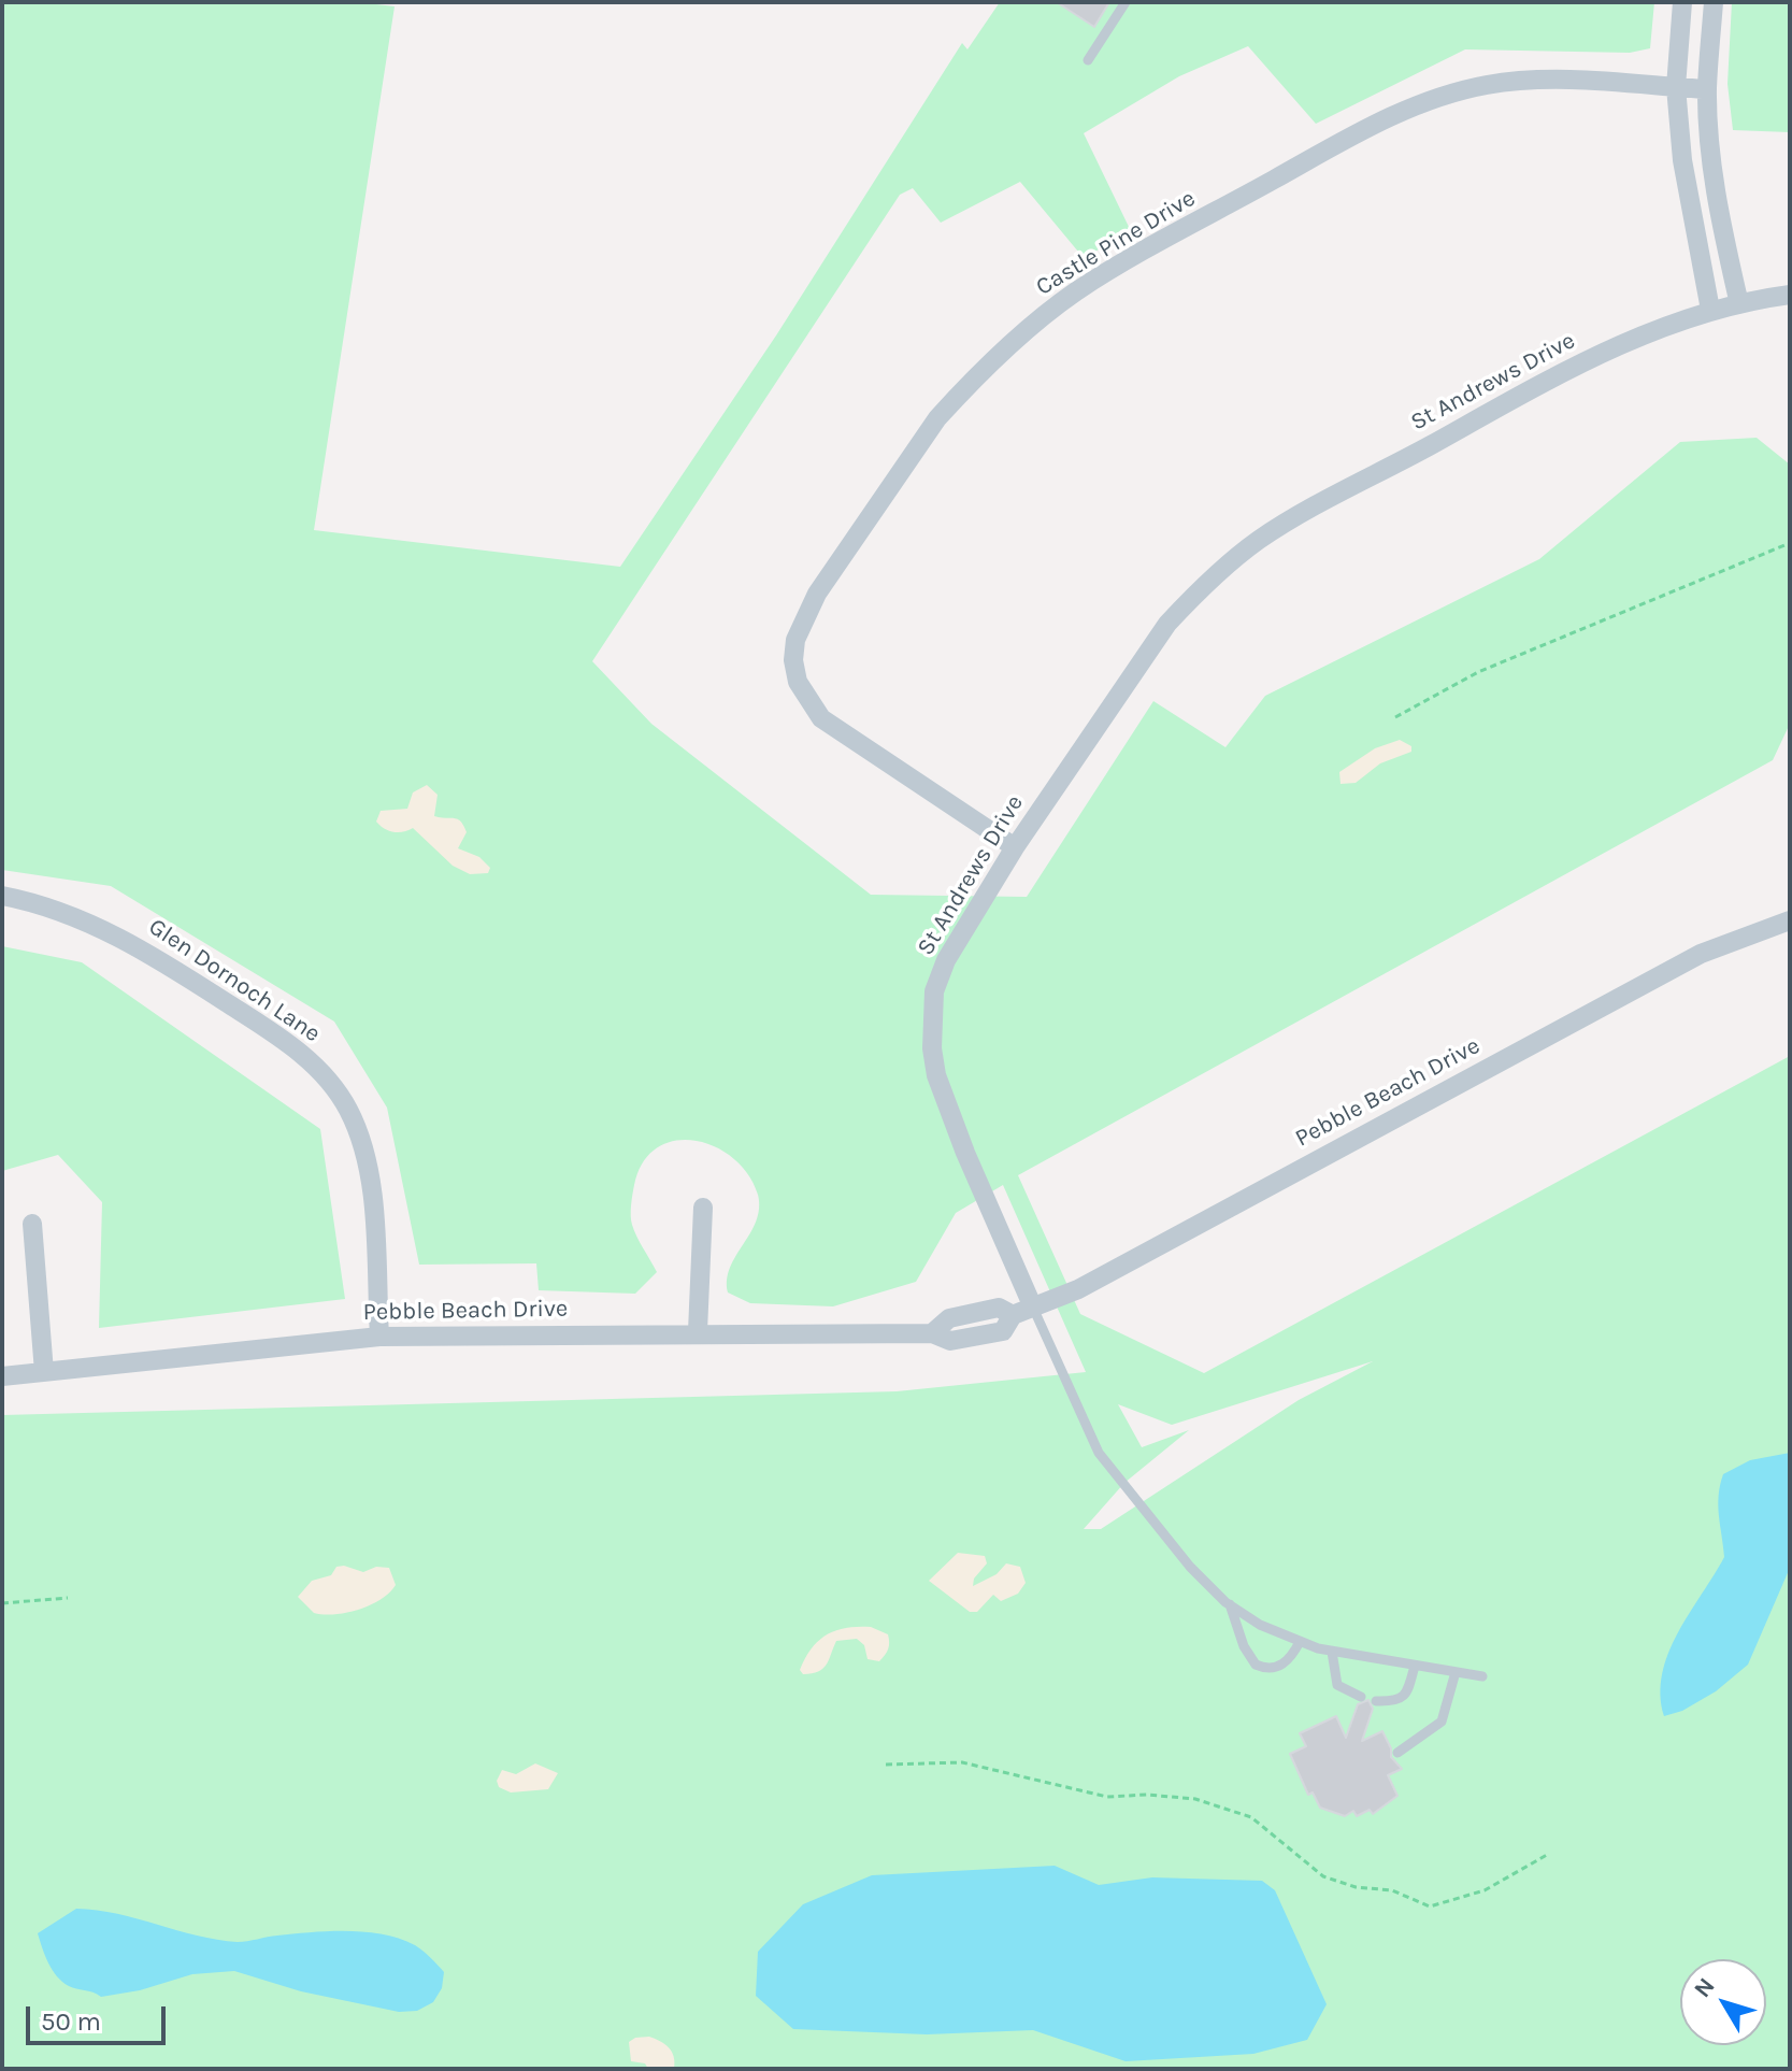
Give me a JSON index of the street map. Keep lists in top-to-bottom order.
{
  "streets": {
    "street": [
      "Castle Pine Drive",
      "St Andrews Drive",
      "Glen Dornoch Lane",
      "Pebble Beach Drive"
    ]
  },
  "crossings": [
    ["Castle Pine Drive", "St Andrews Drive"],
    ["St Andrews Drive", "Pebble Beach Drive"],
    ["Glen Dornoch Lane", "Pebble Beach Drive"]
  ],
  "scale_bar": "50 m",
  "north": "top left"
}
